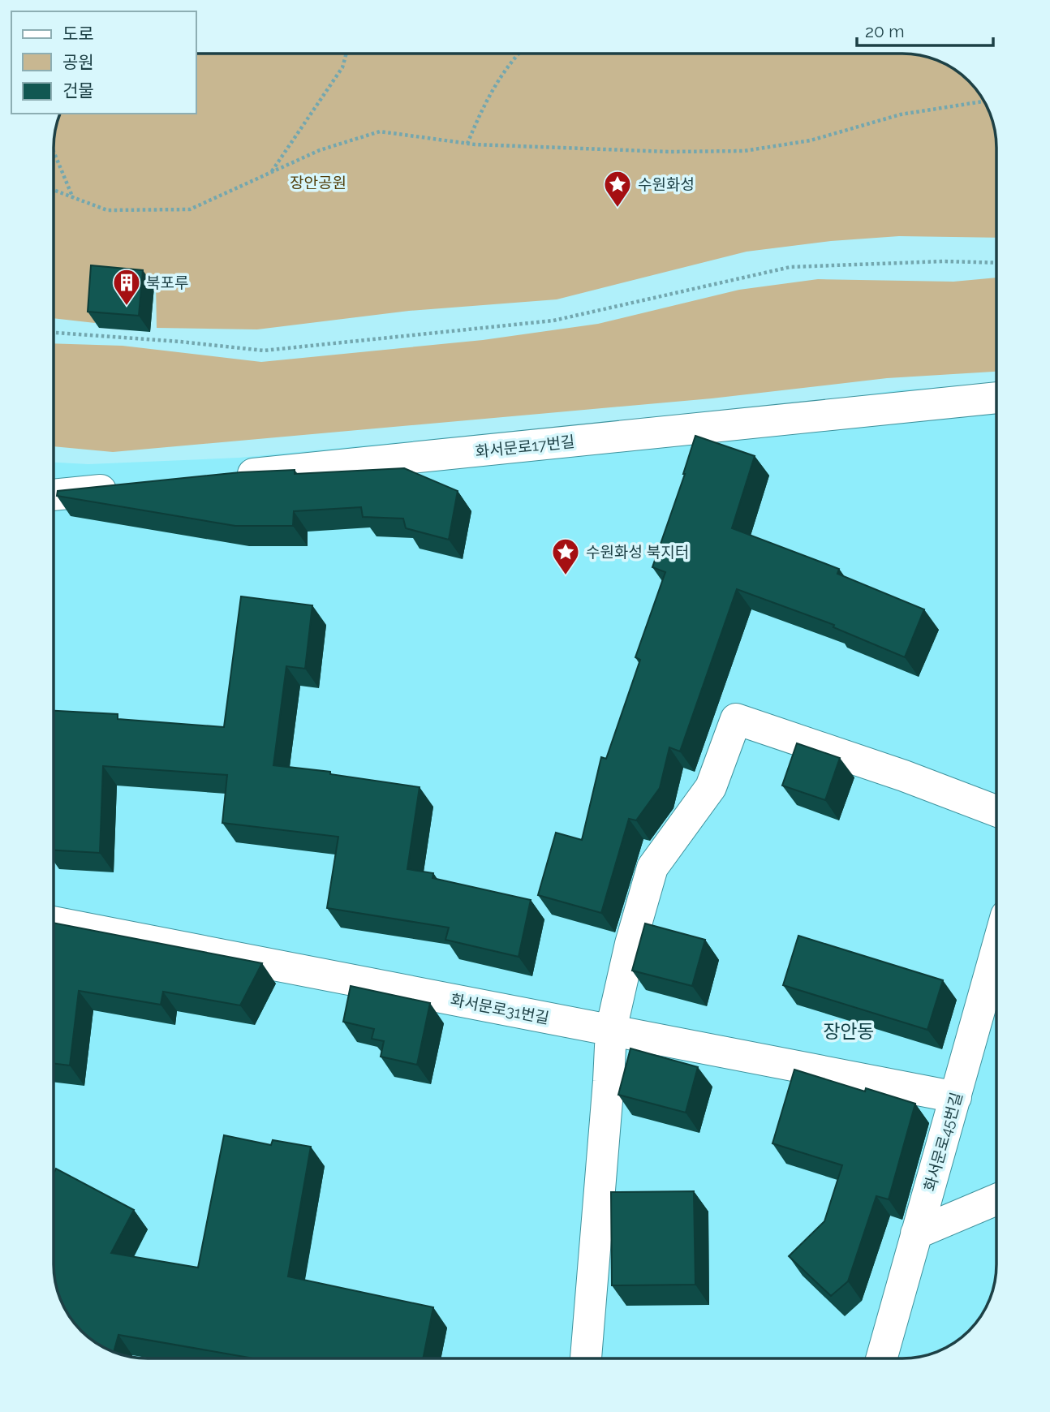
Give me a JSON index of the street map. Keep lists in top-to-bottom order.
{
  "streets": {
    "street": ["화서문로17번길", "화서문로31번길", "화서문로45번길"]
  },
  "crossings": [
    ["화서문로31번길", "화서문로45번길"]
  ],
  "districts": ["장안동"],
  "parks": ["장안공원"],
  "places": {
    "place": ["수원화성", "수원화성 북지터"],
    "building": ["북포루"]
  },
  "legend": ["도로", "공원", "건물"],
  "scale_bar": "20 m"
}
